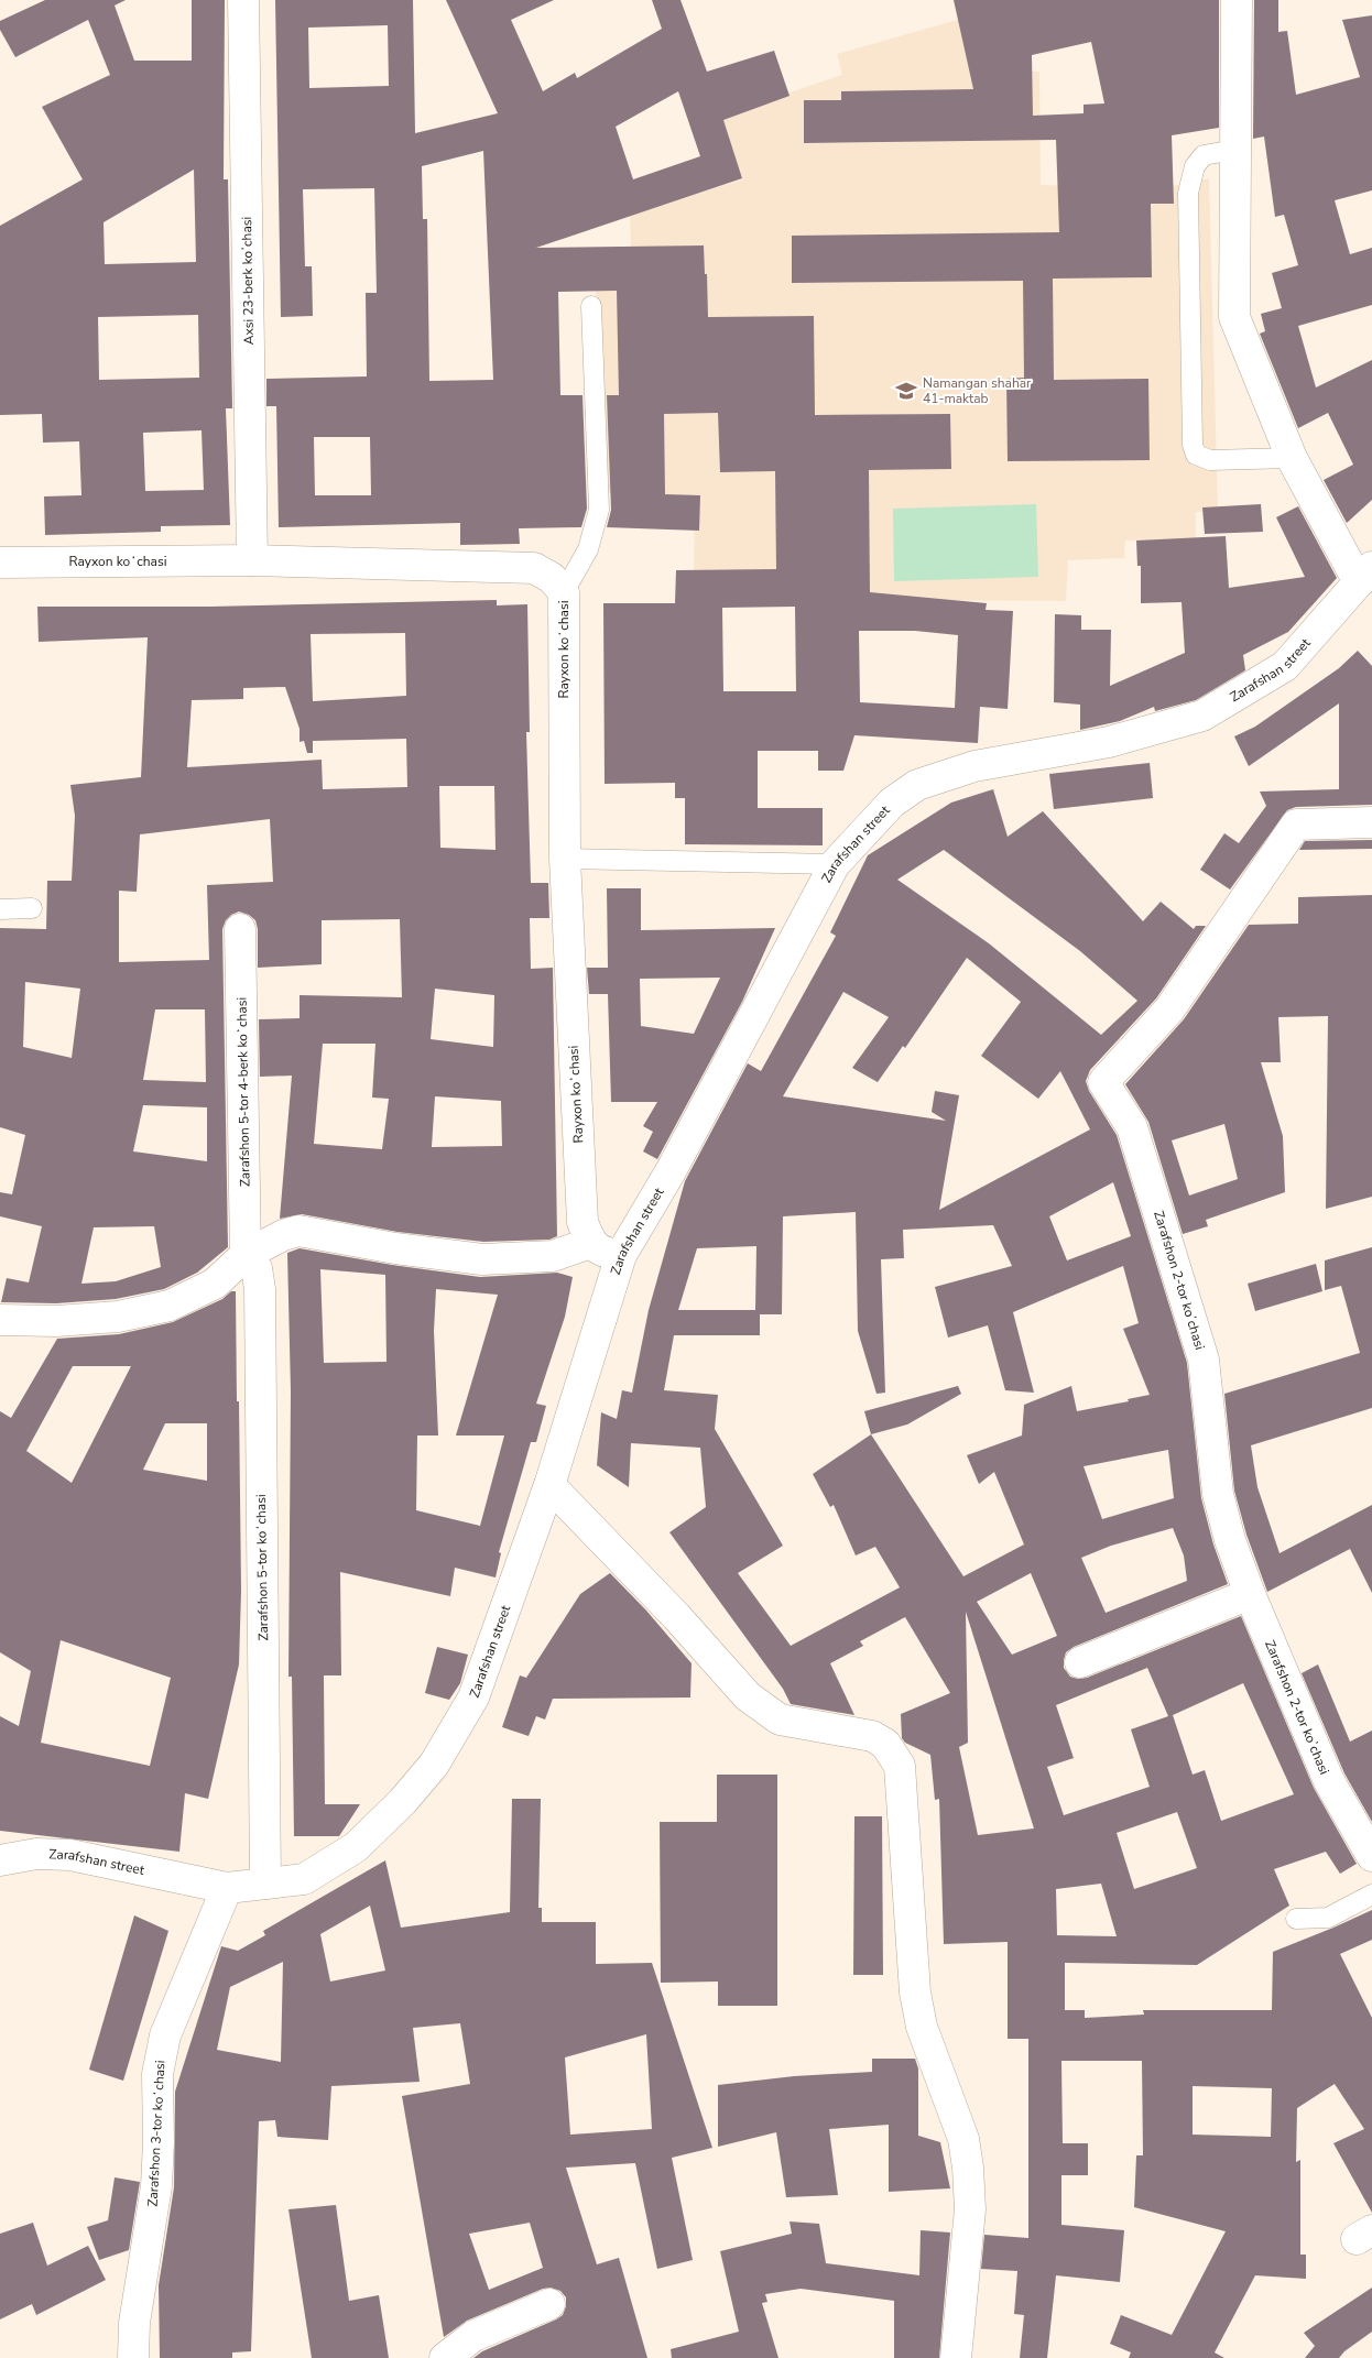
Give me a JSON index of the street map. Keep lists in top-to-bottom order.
{
  "streets": {
    "street": [
      "Аxsi 23-berk koʼchasi",
      "Rayxon koʻchasi",
      "Zarafshan street",
      "Zarafshon 5-tor 4-berk koʻchasi",
      "Zarafshon 2-tor koʼchasi",
      "Zarafshon 5-tor koʻchasi",
      "Zarafshon 3-tor koʻchasi"
    ]
  },
  "crossings": [
    ["Аxsi 23-berk koʼchasi", "Rayxon koʻchasi"],
    ["Zarafshan street", "Zarafshon 5-tor koʻchasi"],
    ["Zarafshan street", "Zarafshon 3-tor koʻchasi"],
    ["Zarafshon 5-tor 4-berk koʻchasi", "Zarafshon 5-tor koʻchasi"]
  ],
  "places": {
    "school or university": ["Namangan shahar 41-maktab"]
  }
}
